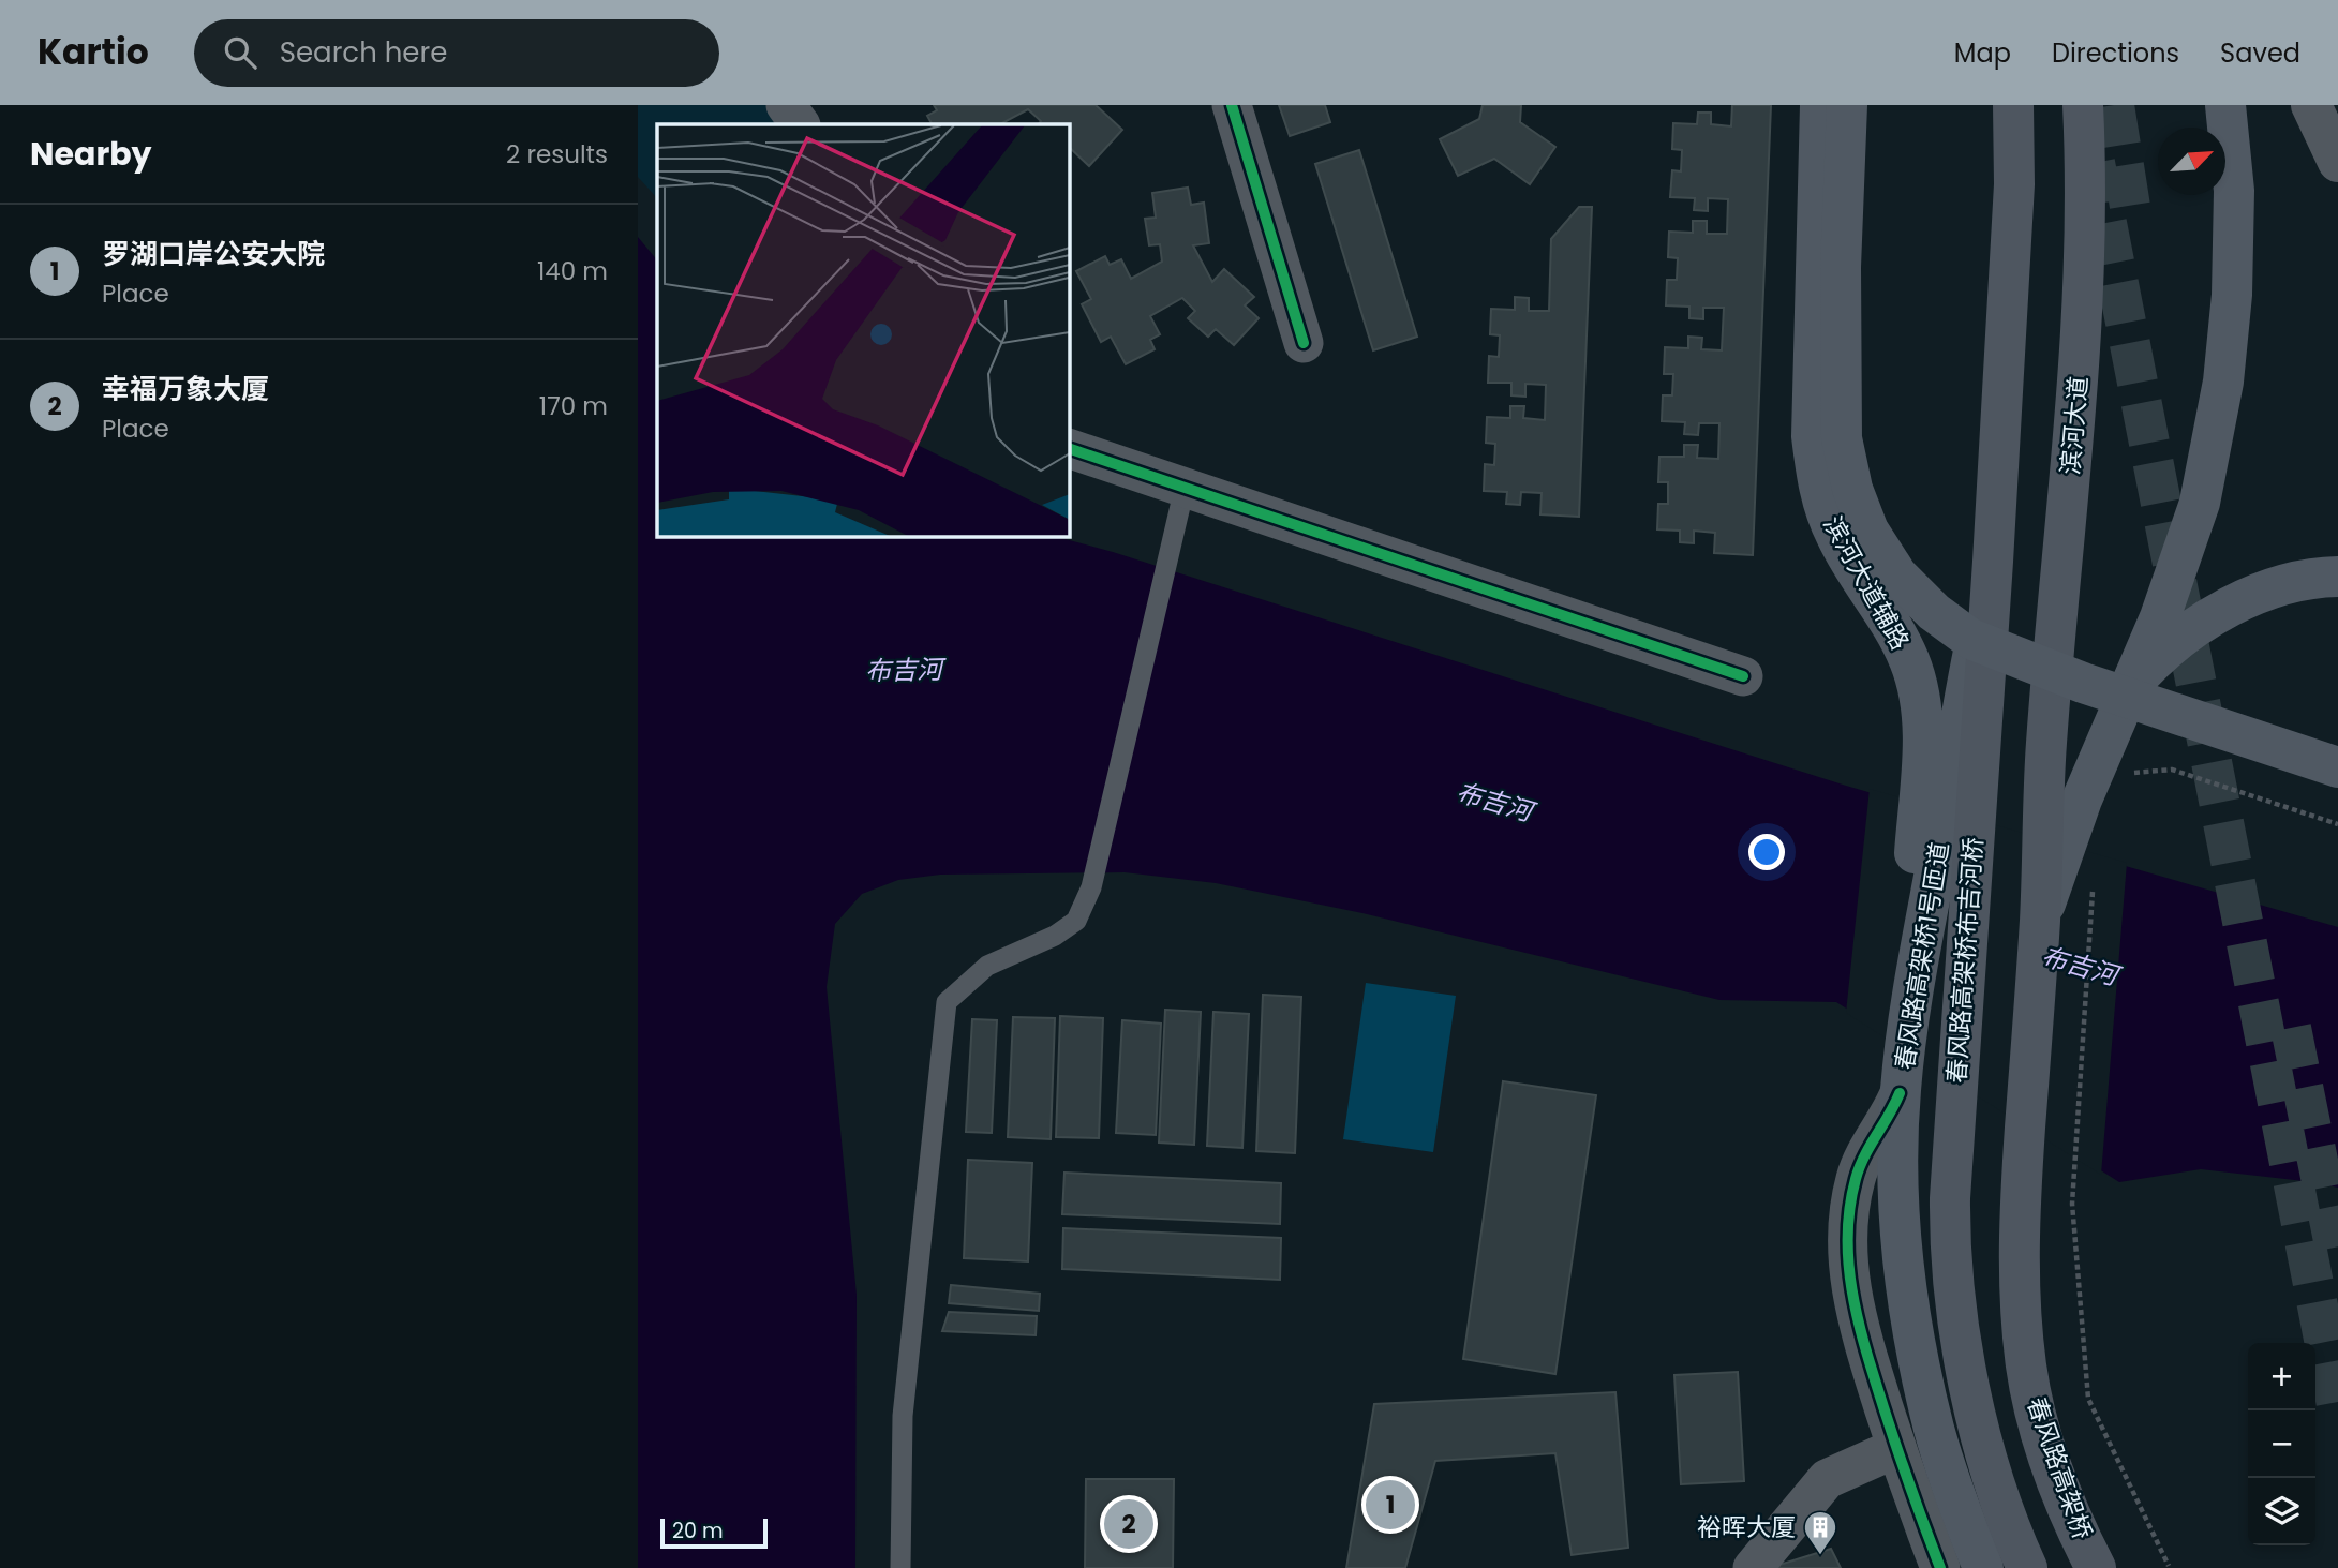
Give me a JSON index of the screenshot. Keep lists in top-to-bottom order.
{
  "streets": {
    "highway": ["滨河大道", "春风路高架桥布吉河桥", "春风路高架桥"],
    "main road": ["滨河大道辅路", "春风路高架桥1号匝道"]
  },
  "crossings": [
    ["滨河大道", "春风路高架桥"],
    ["滨河大道辅路", "春风路高架桥1号匝道"],
    ["春风路高架桥1号匝道", "春风路高架桥布吉河桥"]
  ],
  "water": ["布吉河"],
  "places": {
    "building": ["裕晖大厦"]
  },
  "scale_bar": "20 m",
  "north": "top right",
  "page": {
    "header": "Kartio",
    "search": "Search here",
    "nav": ["Map", "Directions", "Saved"],
    "heading": ["Nearby", "2 results"],
    "list": [
      {
        "mark": "1",
        "name": "罗湖口岸公安大院",
        "note": "Place",
        "value": "140 m"
      },
      {
        "mark": "2",
        "name": "幸福万象大厦",
        "note": "Place",
        "value": "170 m"
      }
    ],
    "map_buttons": ["+", "−"],
    "pins": ["1", "2"],
    "scale": "20 m"
  }
}
